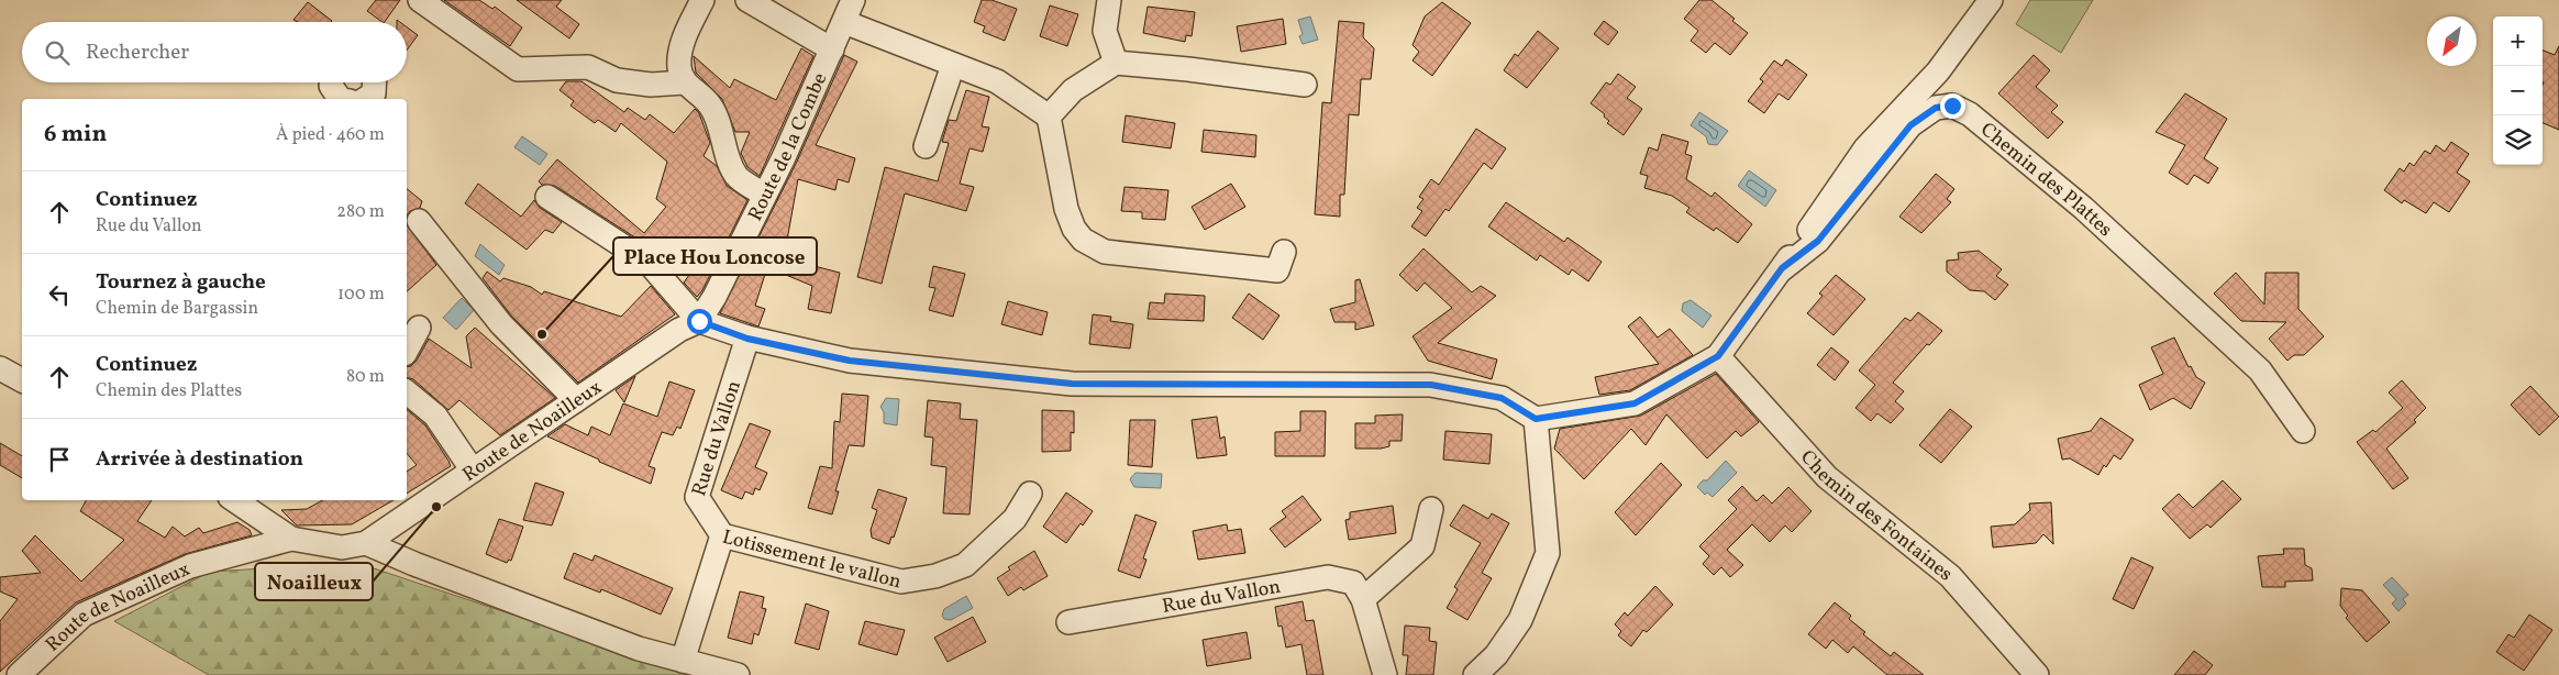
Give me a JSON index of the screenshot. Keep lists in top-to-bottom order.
{
  "streets": {
    "street": [
      "Route de la Combe",
      "Chemin des Plattes",
      "Route de Noailleux",
      "Rue du Vallon",
      "Chemin des Fontaines",
      "Lotissement le vallon"
    ]
  },
  "crossings": [
    ["Route de la Combe", "Route de Noailleux"],
    ["Rue du Vallon", "Lotissement le vallon"]
  ],
  "places": ["Place Hou Loncose", "Noailleux"],
  "north": "bottom left",
  "page": {
    "map_buttons": ["+", "−"],
    "search": "Rechercher",
    "heading": ["6 min", "À pied · 460 m"],
    "list": [
      ["Continuez", "Rue du Vallon", "280 m"],
      ["Tournez à gauche", "Chemin de Bargassin", "100 m"],
      ["Continuez", "Chemin des Plattes", "80 m"],
      "Arrivée à destination"
    ]
  }
}
